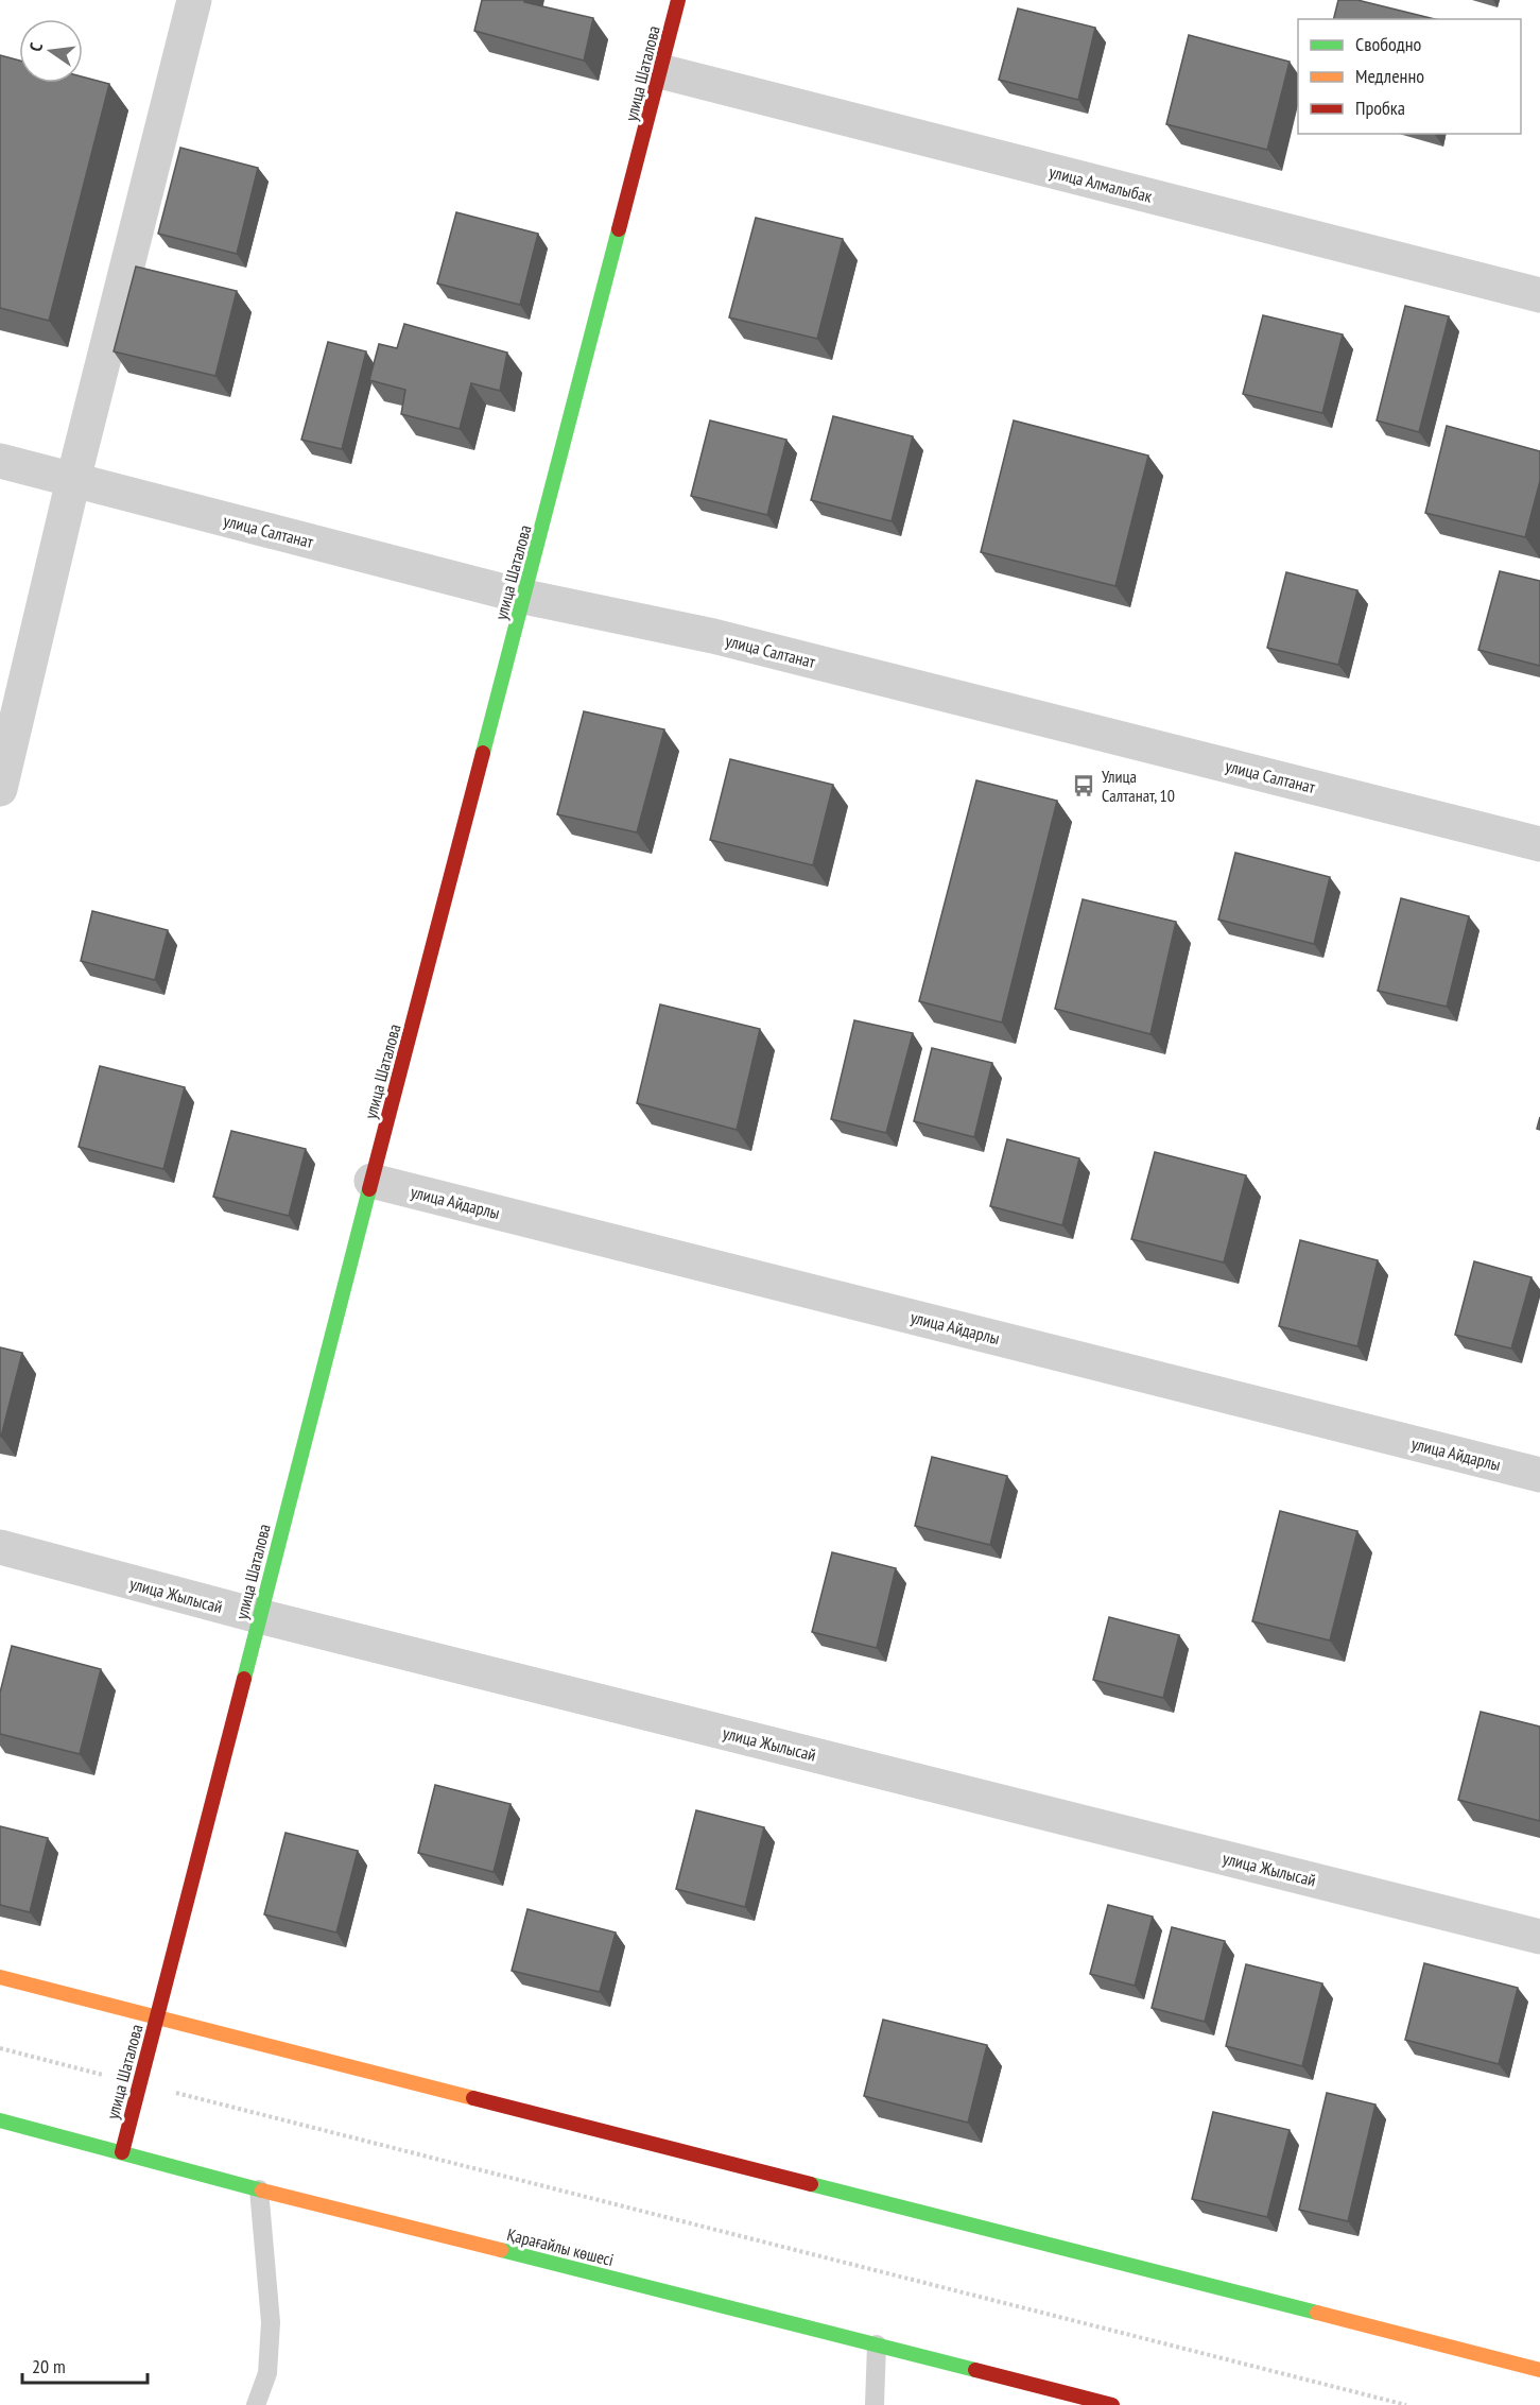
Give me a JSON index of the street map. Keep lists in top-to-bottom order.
{
  "streets": {
    "street": [
      "улица Шаталова",
      "улица Алмалыбак",
      "улица Салтанат",
      "улица Айдарлы",
      "улица Жылысай",
      "Қарағайлы көшесі"
    ]
  },
  "crossings": [
    ["улица Шаталова", "улица Алмалыбак"],
    ["улица Шаталова", "улица Салтанат"],
    ["улица Шаталова", "улица Айдарлы"],
    ["улица Шаталова", "улица Жылысай"],
    ["улица Шаталова", "Қарағайлы көшесі"]
  ],
  "places": {
    "bus stop": ["Улица Салтанат, 10"]
  },
  "legend": ["Свободно", "Медленно", "Пробка"],
  "scale_bar": "20 m",
  "north": "left"
}
